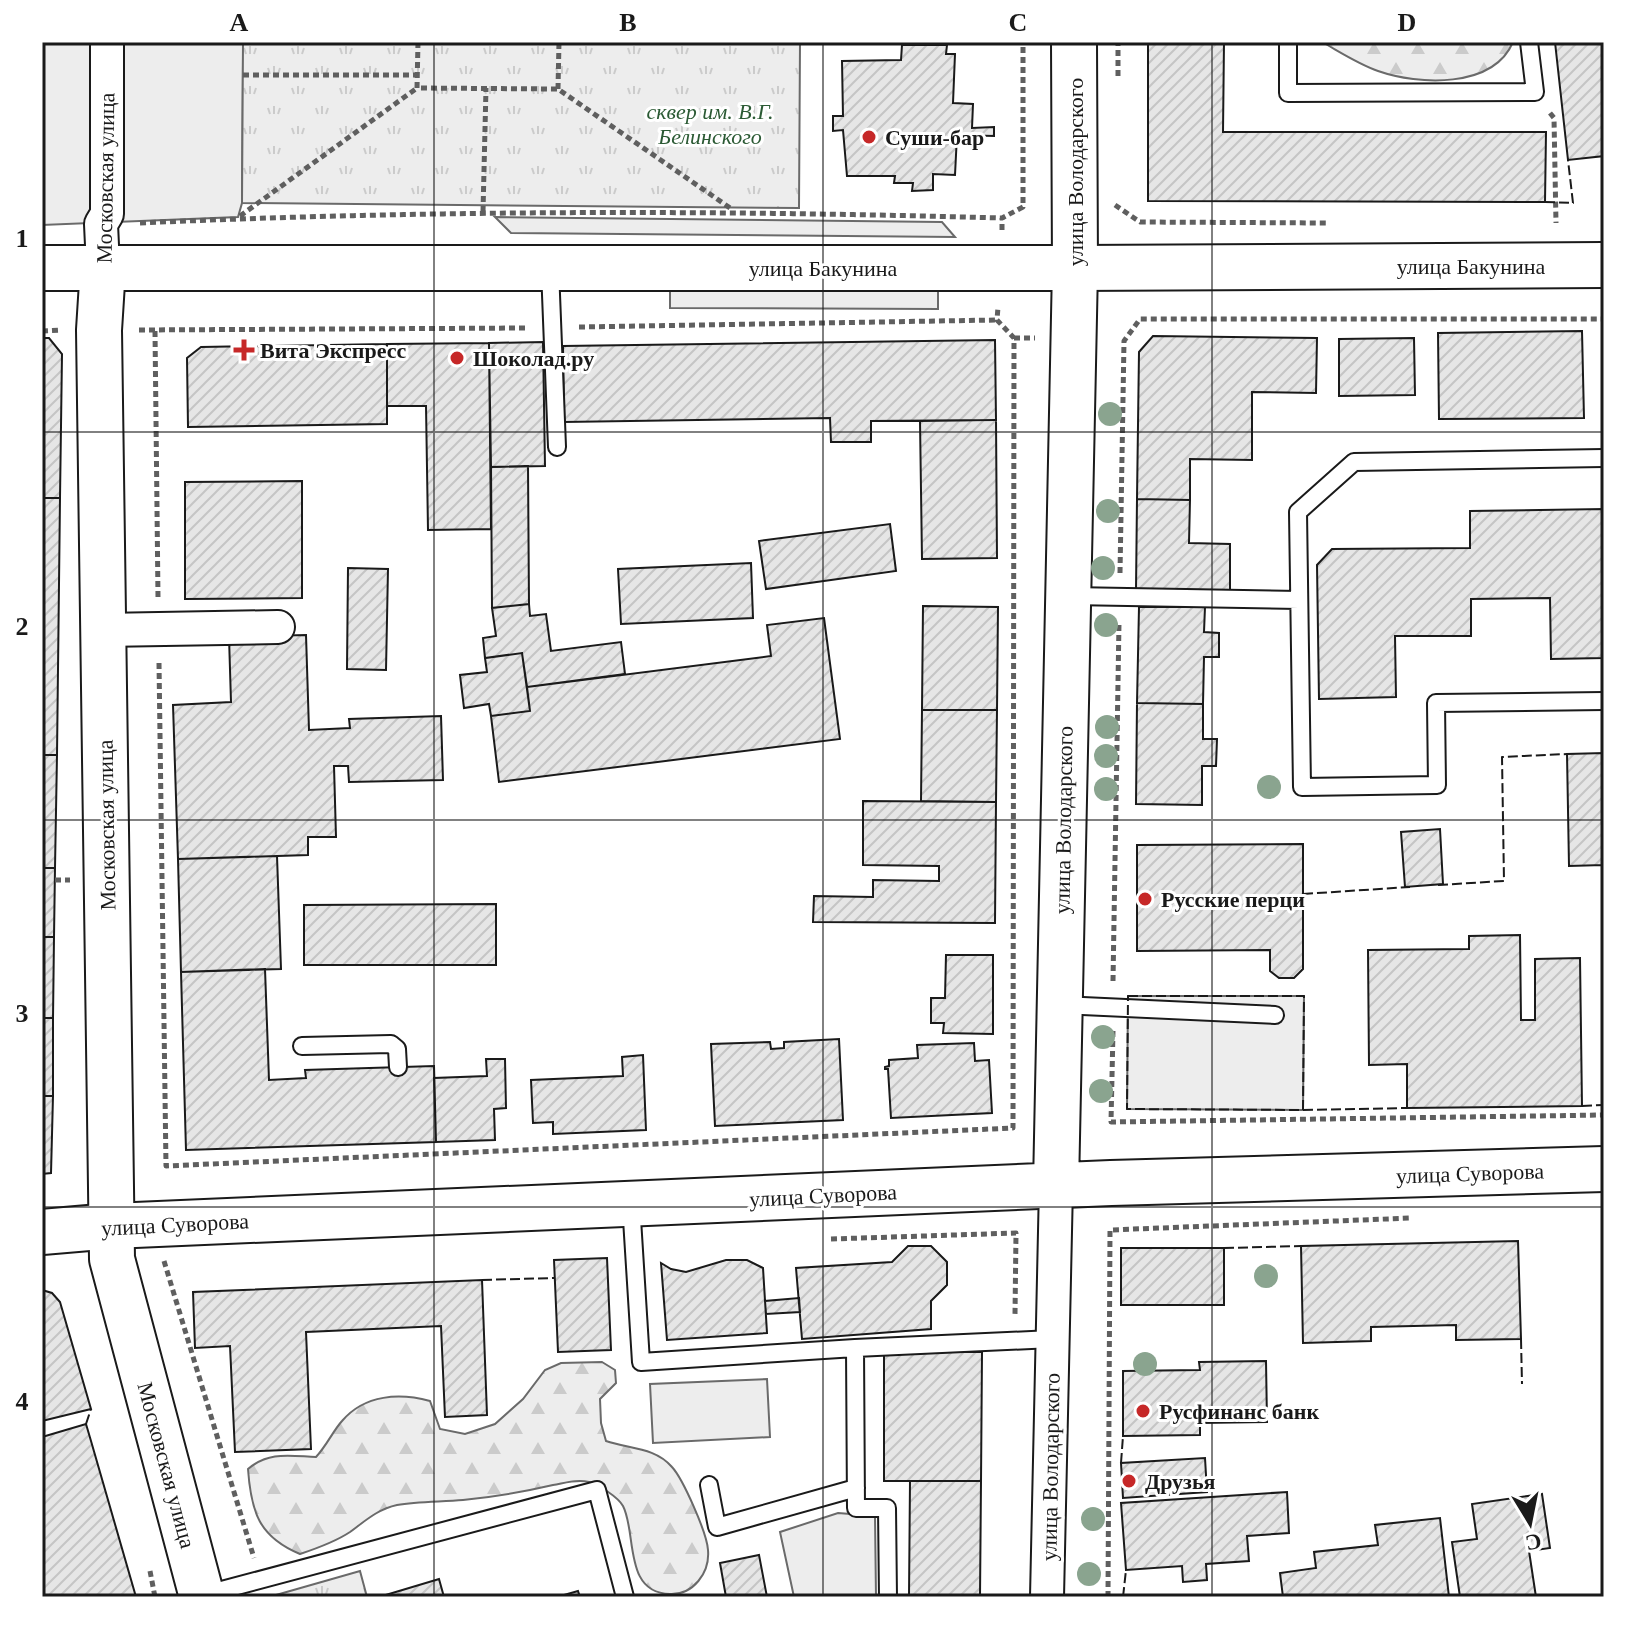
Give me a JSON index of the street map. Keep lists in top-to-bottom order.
{
  "streets": {
    "main road": [
      "улица Володарского",
      "Московская улица",
      "улица Бакунина",
      "улица Суворова"
    ]
  },
  "crossings": [
    ["улица Володарского", "улица Бакунина"],
    ["улица Володарского", "улица Суворова"],
    ["Московская улица", "улица Бакунина"],
    ["Московская улица", "улица Суворова"]
  ],
  "parks": ["сквер им. В.Г. Белинского"],
  "places": {
    "other": [
      "Суши-бар",
      "Шоколад.ру",
      "Русские перци",
      "Русфинанс банк",
      "Друзья"
    ],
    "health": ["Вита Экспресс"]
  },
  "north": "bottom",
  "grid": {
    "columns": [
      "A",
      "B",
      "C",
      "D"
    ],
    "rows": [
      "1",
      "2",
      "3",
      "4"
    ]
  }
}
